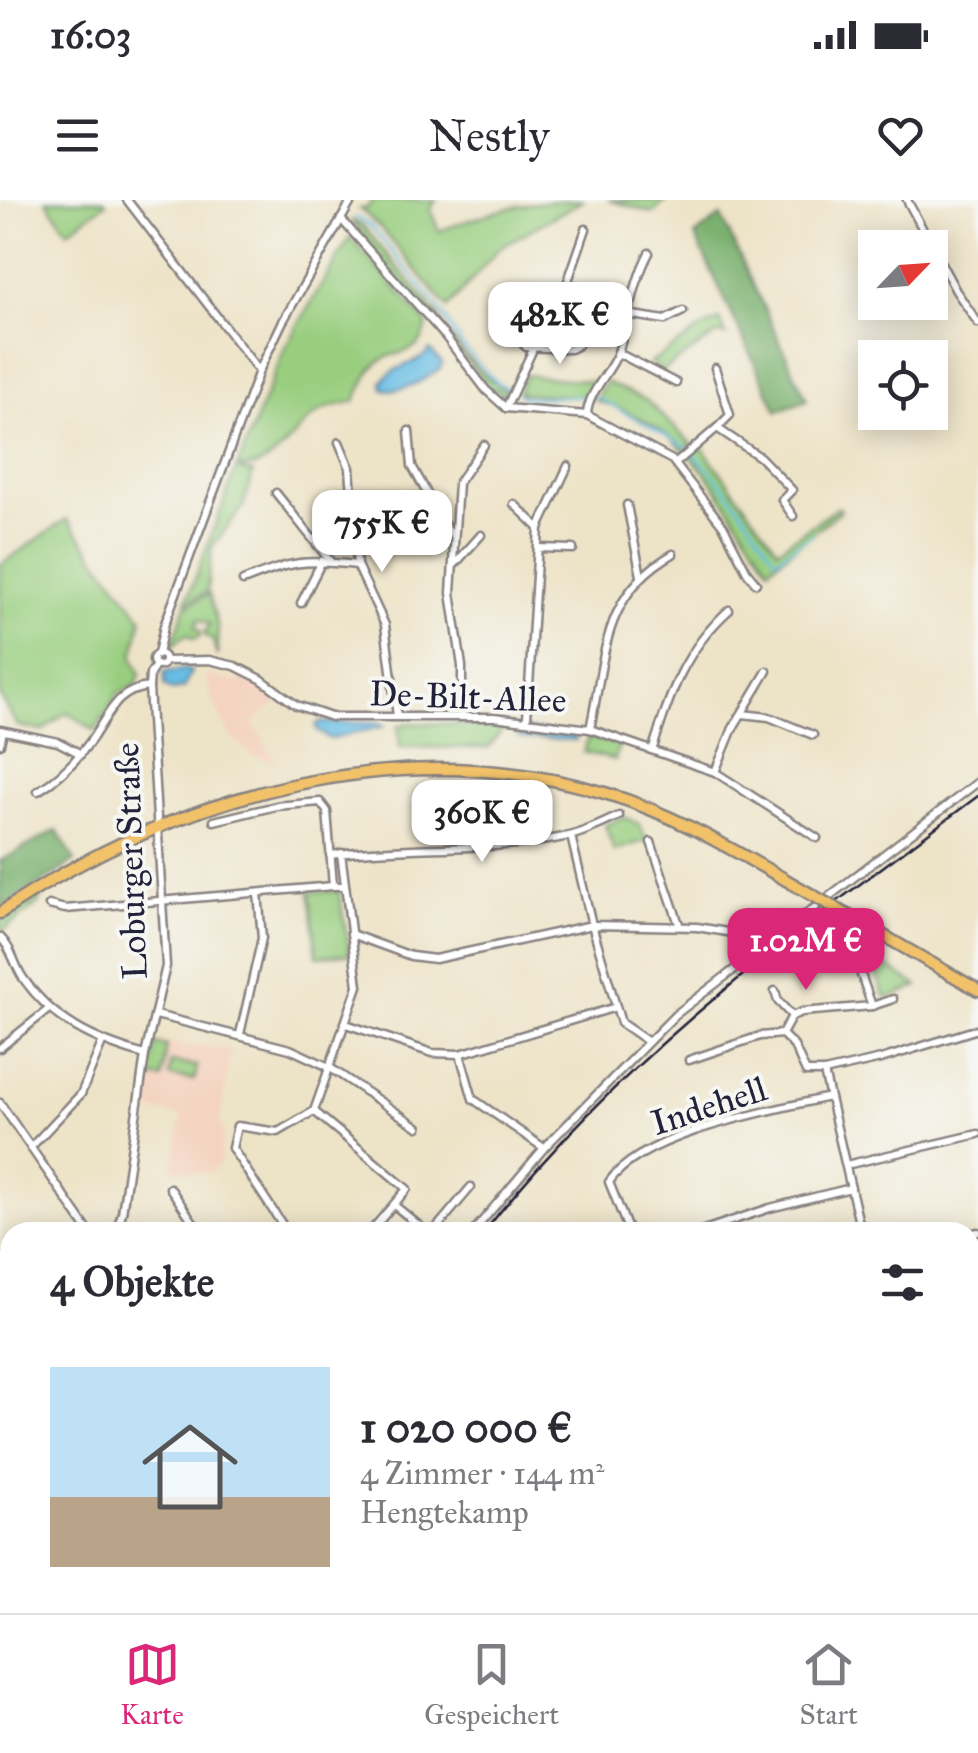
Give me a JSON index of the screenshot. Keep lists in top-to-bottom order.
{
  "streets": {
    "street": ["De-Bilt-Allee", "Loburger Straße", "Indehell"]
  },
  "north": "top right",
  "page": {
    "status": "16:03",
    "header": "Nestly",
    "price": [
      "482K €",
      "755K €",
      "360K €",
      "1.02M €"
    ],
    "heading": "4 Objekte",
    "list": [
      {
        "name": "1 020 000 €",
        "note": "4 Zimmer · 144 m² · Hengtekamp"
      }
    ],
    "tabs": ["Karte", "Gespeichert", "Start"]
  }
}
